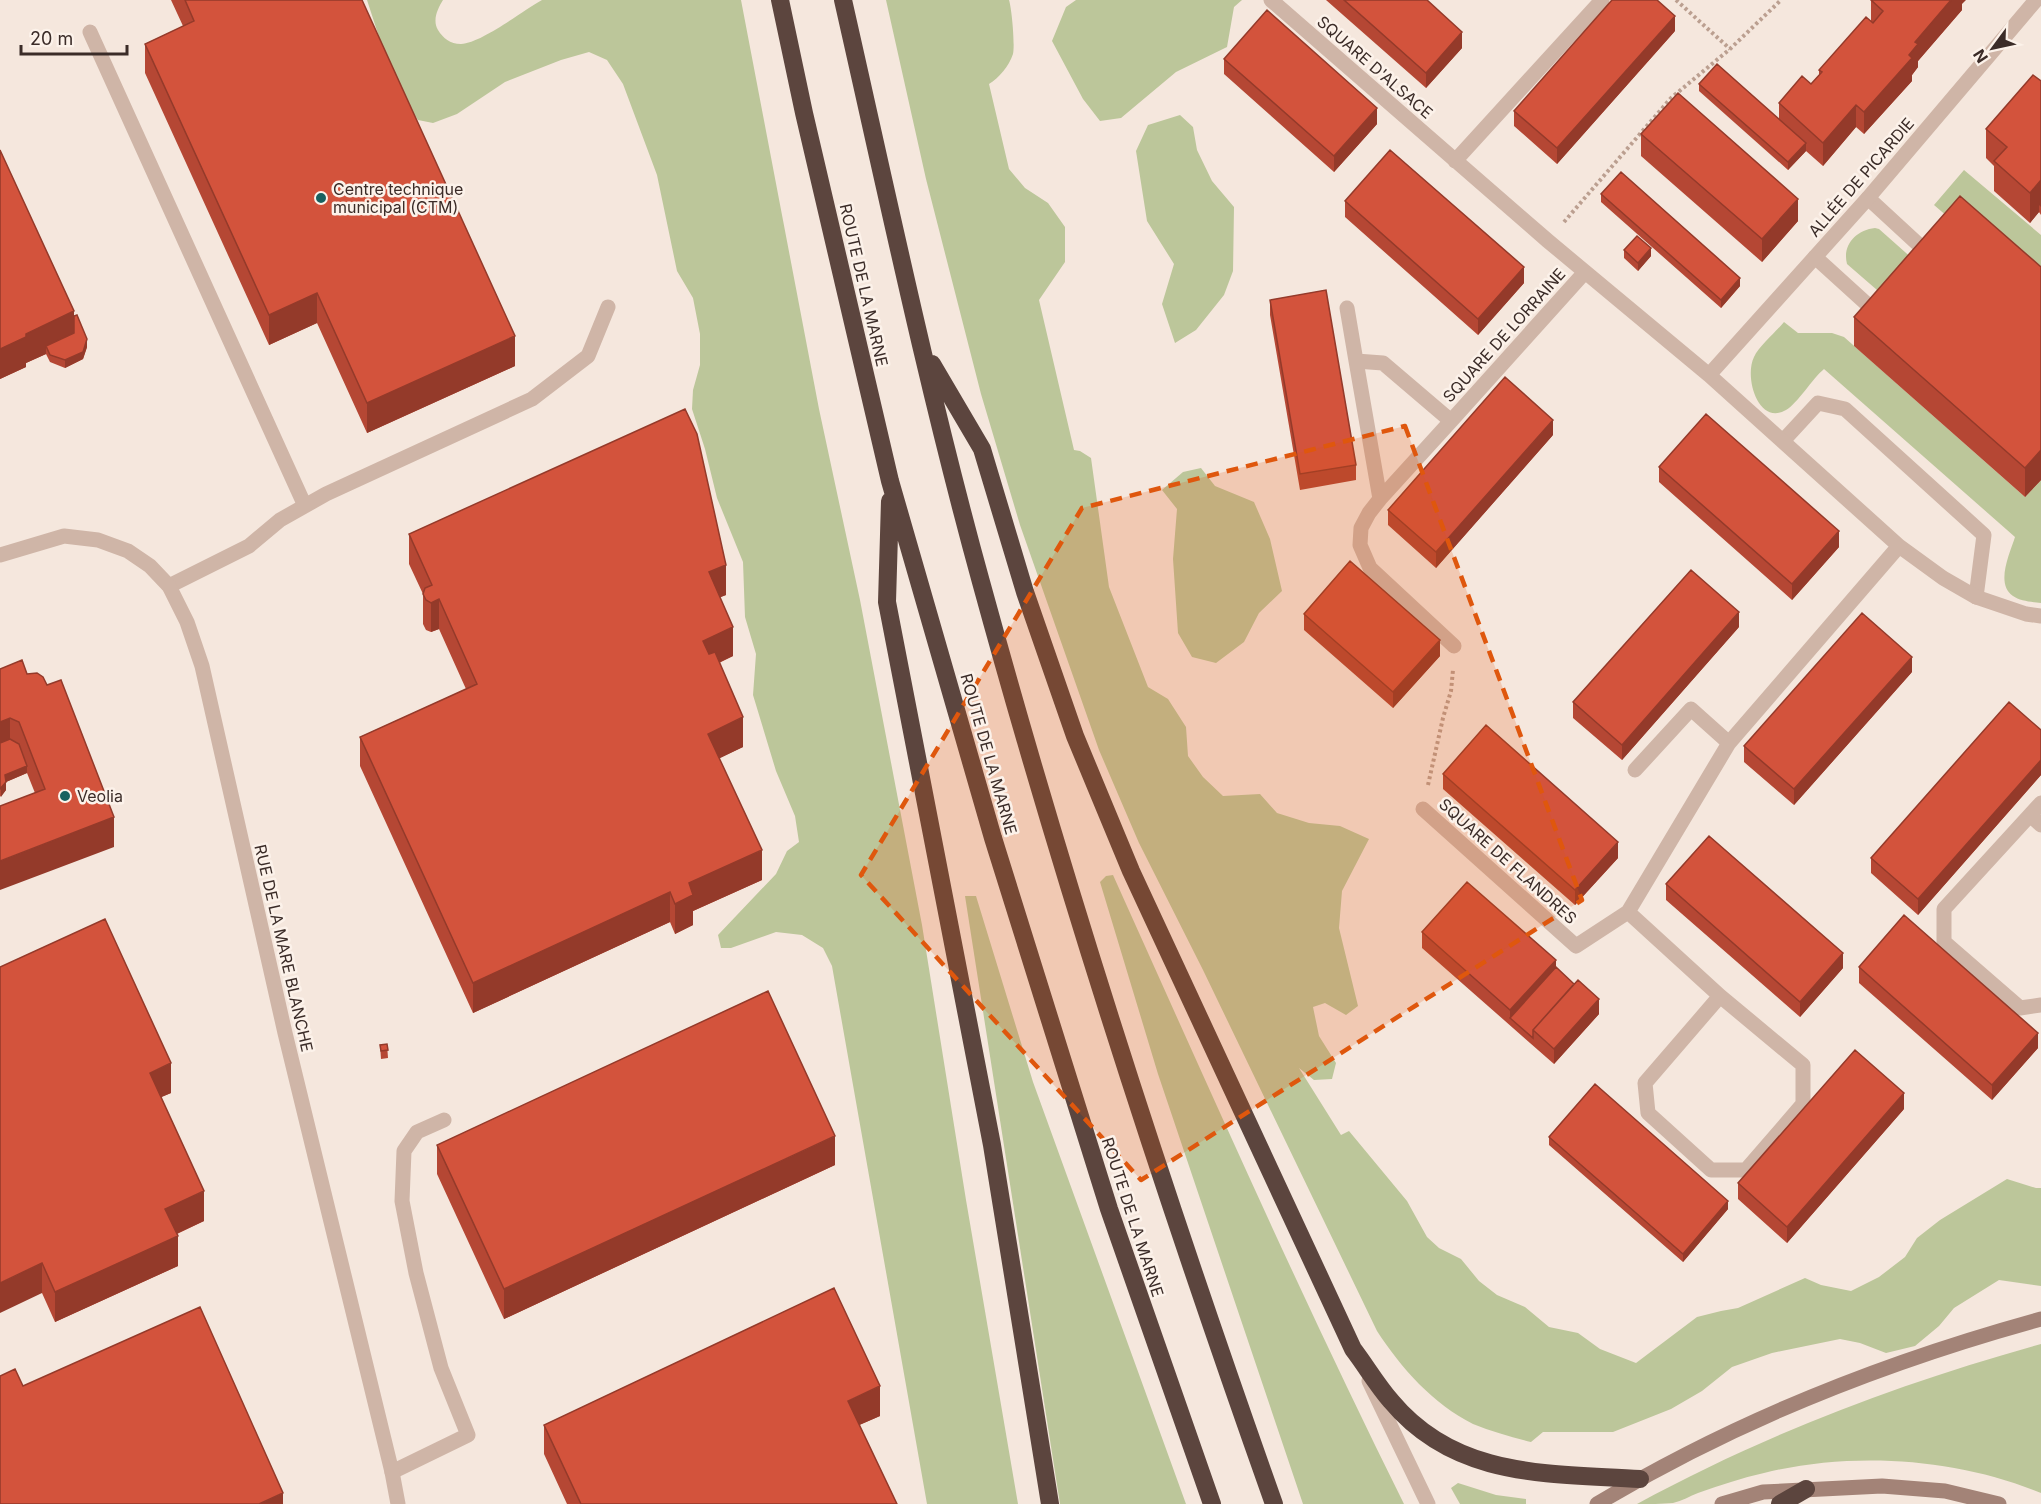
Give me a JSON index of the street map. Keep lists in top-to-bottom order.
{
  "streets": {
    "highway": ["ROUTE DE LA MARNE"],
    "street": [
      "SQUARE D'ALSACE",
      "ALLÉE DE PICARDIE",
      "SQUARE DE LORRAINE",
      "SQUARE DE FLANDRES",
      "RUE DE LA MARE BLANCHE"
    ]
  },
  "places": ["Centre technique municipal (CTM)", "Veolia"],
  "scale_bar": "20 m",
  "north": "bottom left"
}
